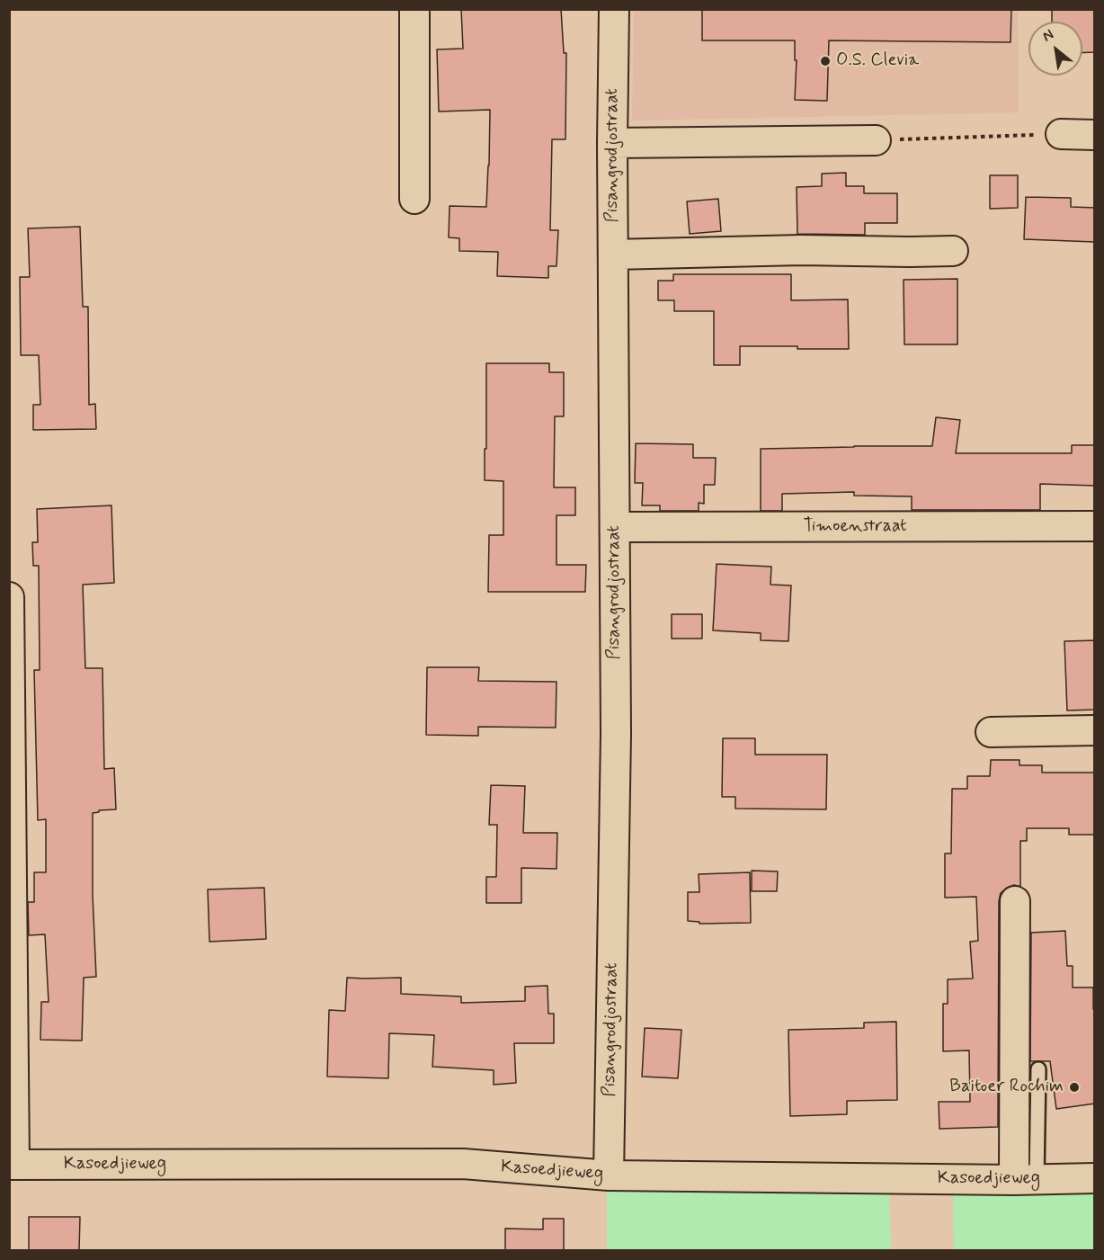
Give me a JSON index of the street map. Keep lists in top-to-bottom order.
{
  "streets": {
    "street": ["Pisangrodjostraat", "Timoenstraat", "Kasoedjieweg"]
  },
  "crossings": [
    ["Pisangrodjostraat", "Timoenstraat"],
    ["Pisangrodjostraat", "Kasoedjieweg"]
  ],
  "places": ["O.S. Clevia", "Baitoer Rochim"],
  "north": "top left"
}
